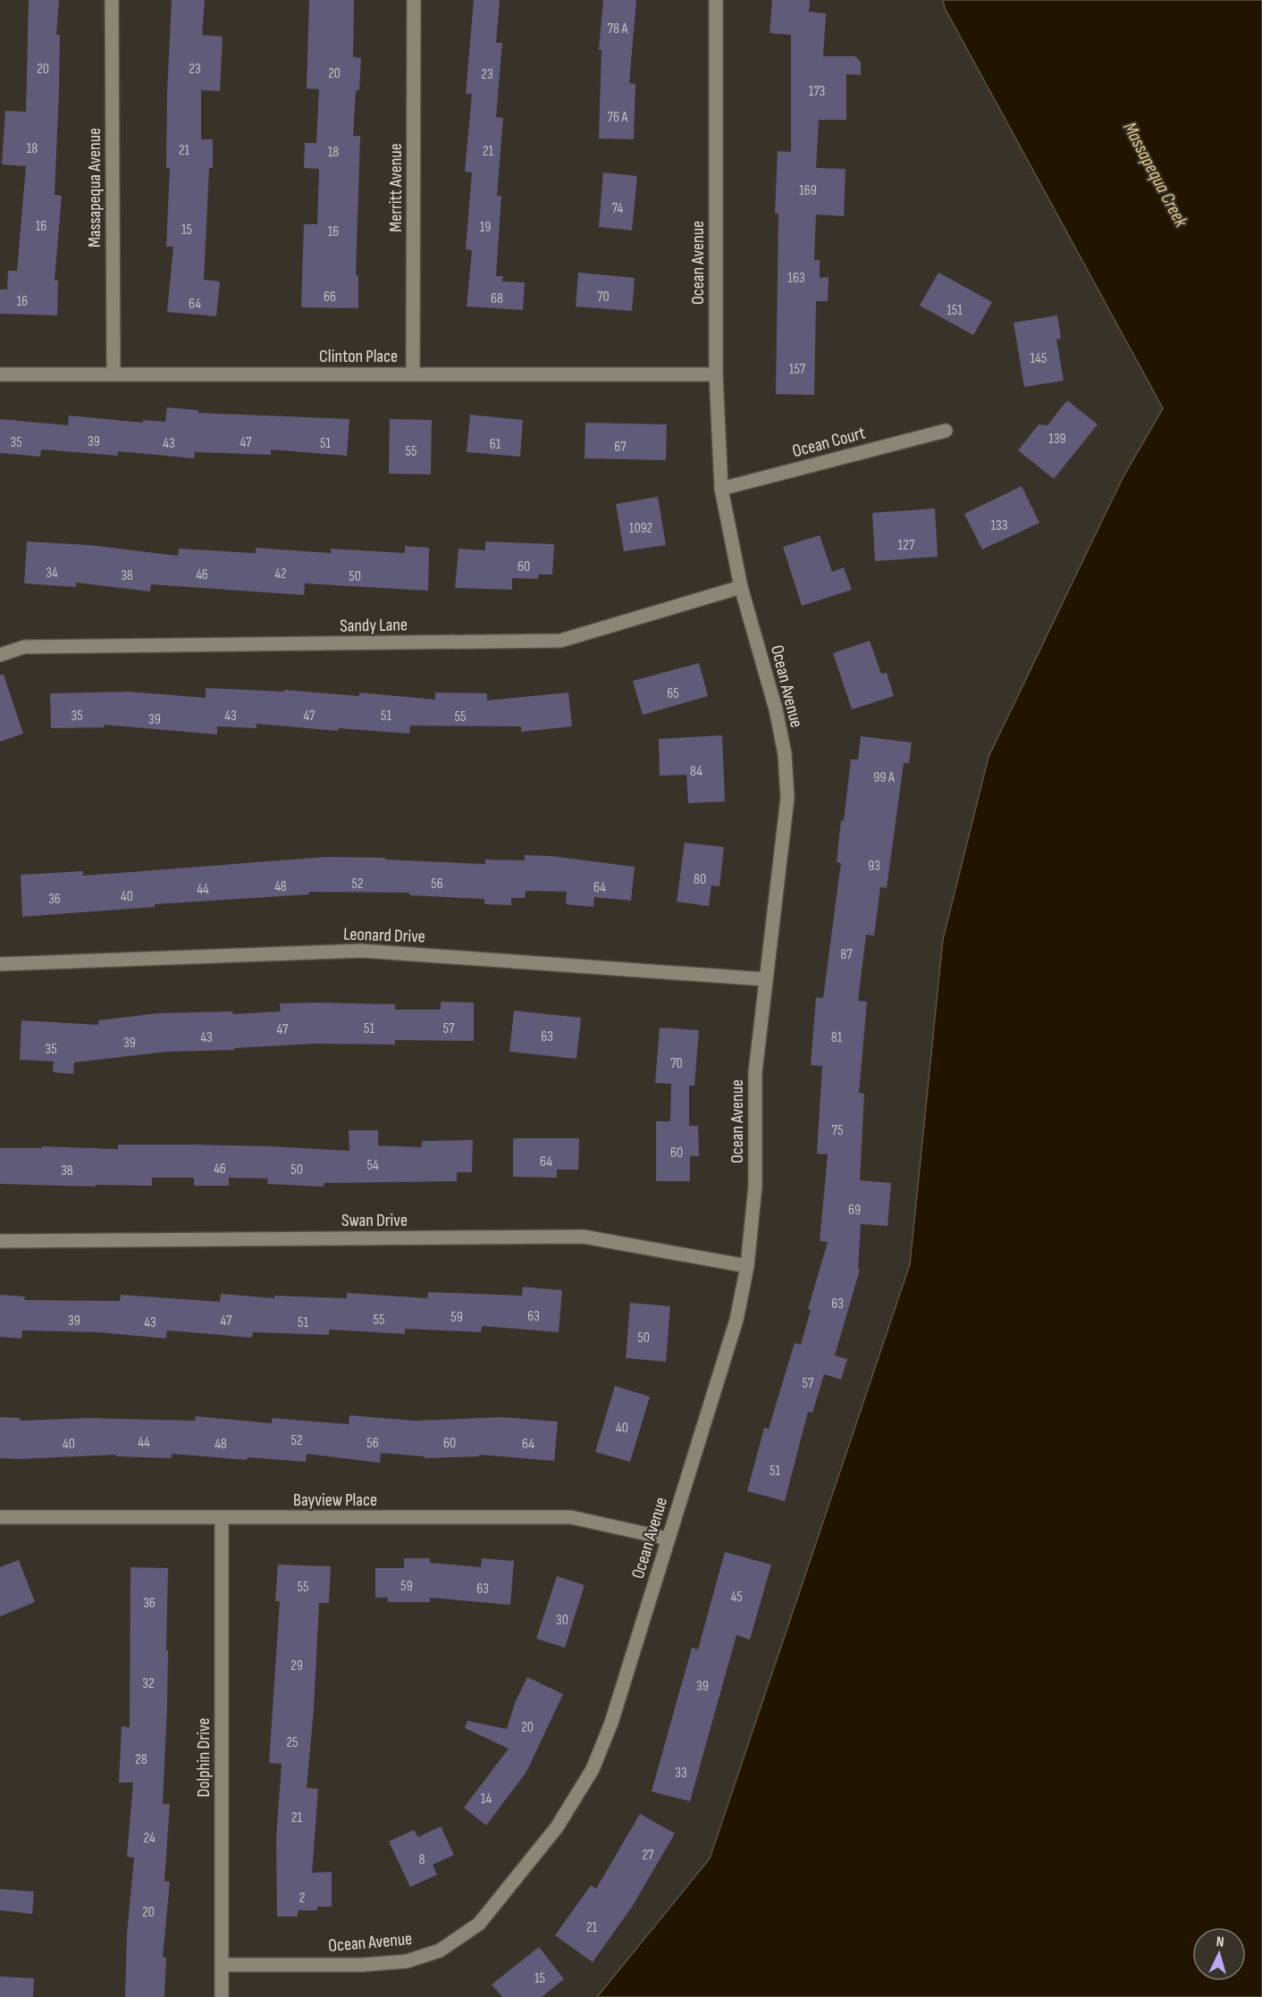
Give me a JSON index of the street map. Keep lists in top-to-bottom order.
{
  "streets": {
    "street": [
      "Massapequa Avenue",
      "Merritt Avenue",
      "Ocean Avenue",
      "Clinton Place",
      "Ocean Court",
      "Sandy Lane",
      "Leonard Drive",
      "Swan Drive",
      "Bayview Place",
      "Dolphin Drive"
    ]
  },
  "crossings": [
    ["Massapequa Avenue", "Clinton Place"],
    ["Merritt Avenue", "Clinton Place"],
    ["Ocean Avenue", "Clinton Place"],
    ["Ocean Avenue", "Ocean Court"],
    ["Ocean Avenue", "Sandy Lane"],
    ["Ocean Avenue", "Leonard Drive"],
    ["Ocean Avenue", "Swan Drive"],
    ["Ocean Avenue", "Bayview Place"],
    ["Ocean Avenue", "Dolphin Drive"],
    ["Bayview Place", "Dolphin Drive"]
  ],
  "water": ["Massapequa Creek"],
  "house_numbers": [
    "78 A",
    "20",
    "23",
    "20",
    "23",
    "173",
    "76 A",
    "18",
    "21",
    "21",
    "18",
    "169",
    "74",
    "16",
    "19",
    "15",
    "16",
    "163",
    "66",
    "70",
    "68",
    "16",
    "64",
    "151",
    "145",
    "157",
    "139",
    "39",
    "35",
    "47",
    "43",
    "51",
    "61",
    "67",
    "55",
    "133",
    "1092",
    "127",
    "60",
    "34",
    "42",
    "46",
    "38",
    "50",
    "65",
    "35",
    "43",
    "47",
    "51",
    "55",
    "39",
    "84",
    "99 A",
    "93",
    "80",
    "52",
    "56",
    "48",
    "64",
    "44",
    "40",
    "36",
    "87",
    "51",
    "57",
    "47",
    "63",
    "43",
    "81",
    "39",
    "35",
    "70",
    "75",
    "60",
    "64",
    "54",
    "46",
    "50",
    "38",
    "69",
    "63",
    "63",
    "59",
    "55",
    "39",
    "47",
    "43",
    "51",
    "50",
    "57",
    "40",
    "52",
    "44",
    "56",
    "60",
    "40",
    "48",
    "64",
    "51",
    "59",
    "55",
    "63",
    "45",
    "36",
    "30",
    "29",
    "32",
    "39",
    "20",
    "25",
    "28",
    "33",
    "14",
    "21",
    "24",
    "27",
    "8",
    "2",
    "20",
    "21",
    "15"
  ],
  "north": "top"
}
